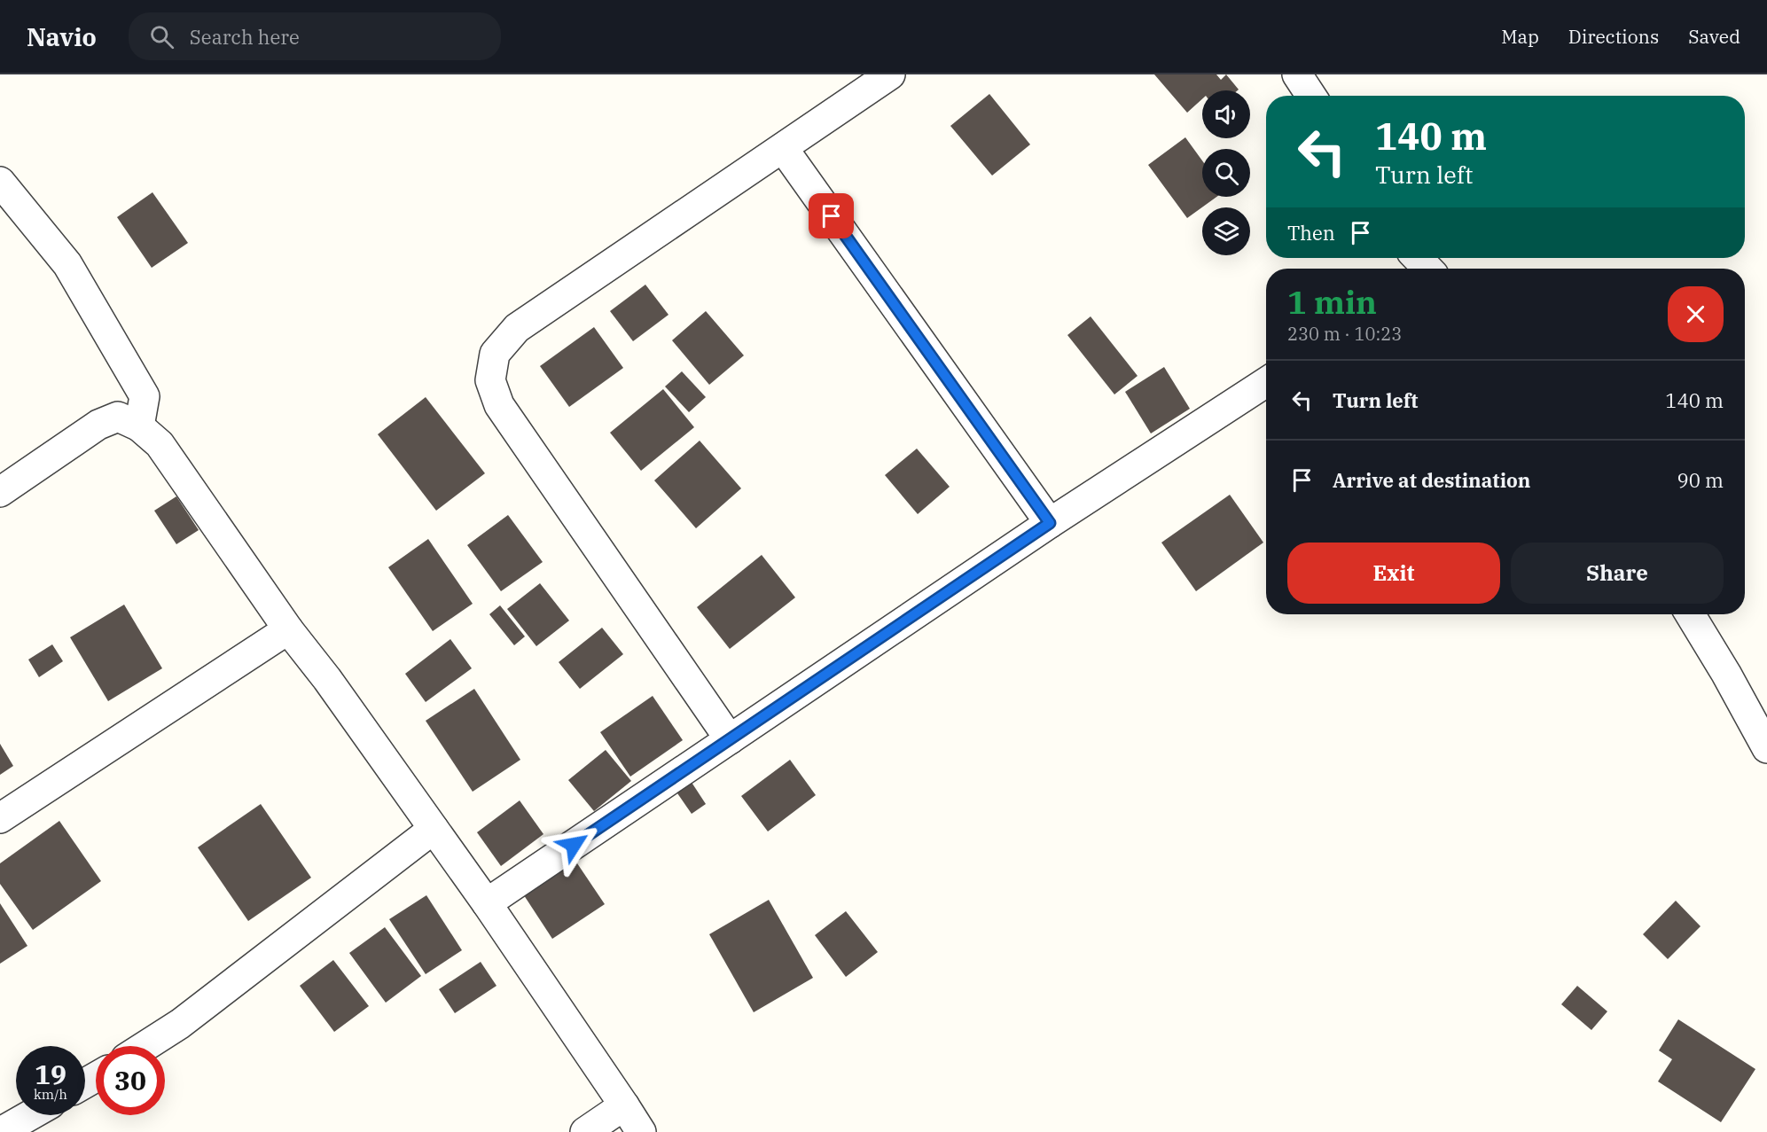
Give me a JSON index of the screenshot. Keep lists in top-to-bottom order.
{
  "page": {
    "header": "Navio",
    "search": "Search here",
    "nav": ["Map", "Directions", "Saved"],
    "turn": ["140 m", "Turn left"],
    "then": "Then",
    "heading": ["1 min", "230 m · 10:23"],
    "list": [
      {
        "name": "Turn left",
        "value": "140 m"
      },
      {
        "name": "Arrive at destination",
        "value": "90 m"
      }
    ],
    "buttons": ["Exit", "Share"],
    "speed": "19 km/h",
    "limit": "30"
  }
}
